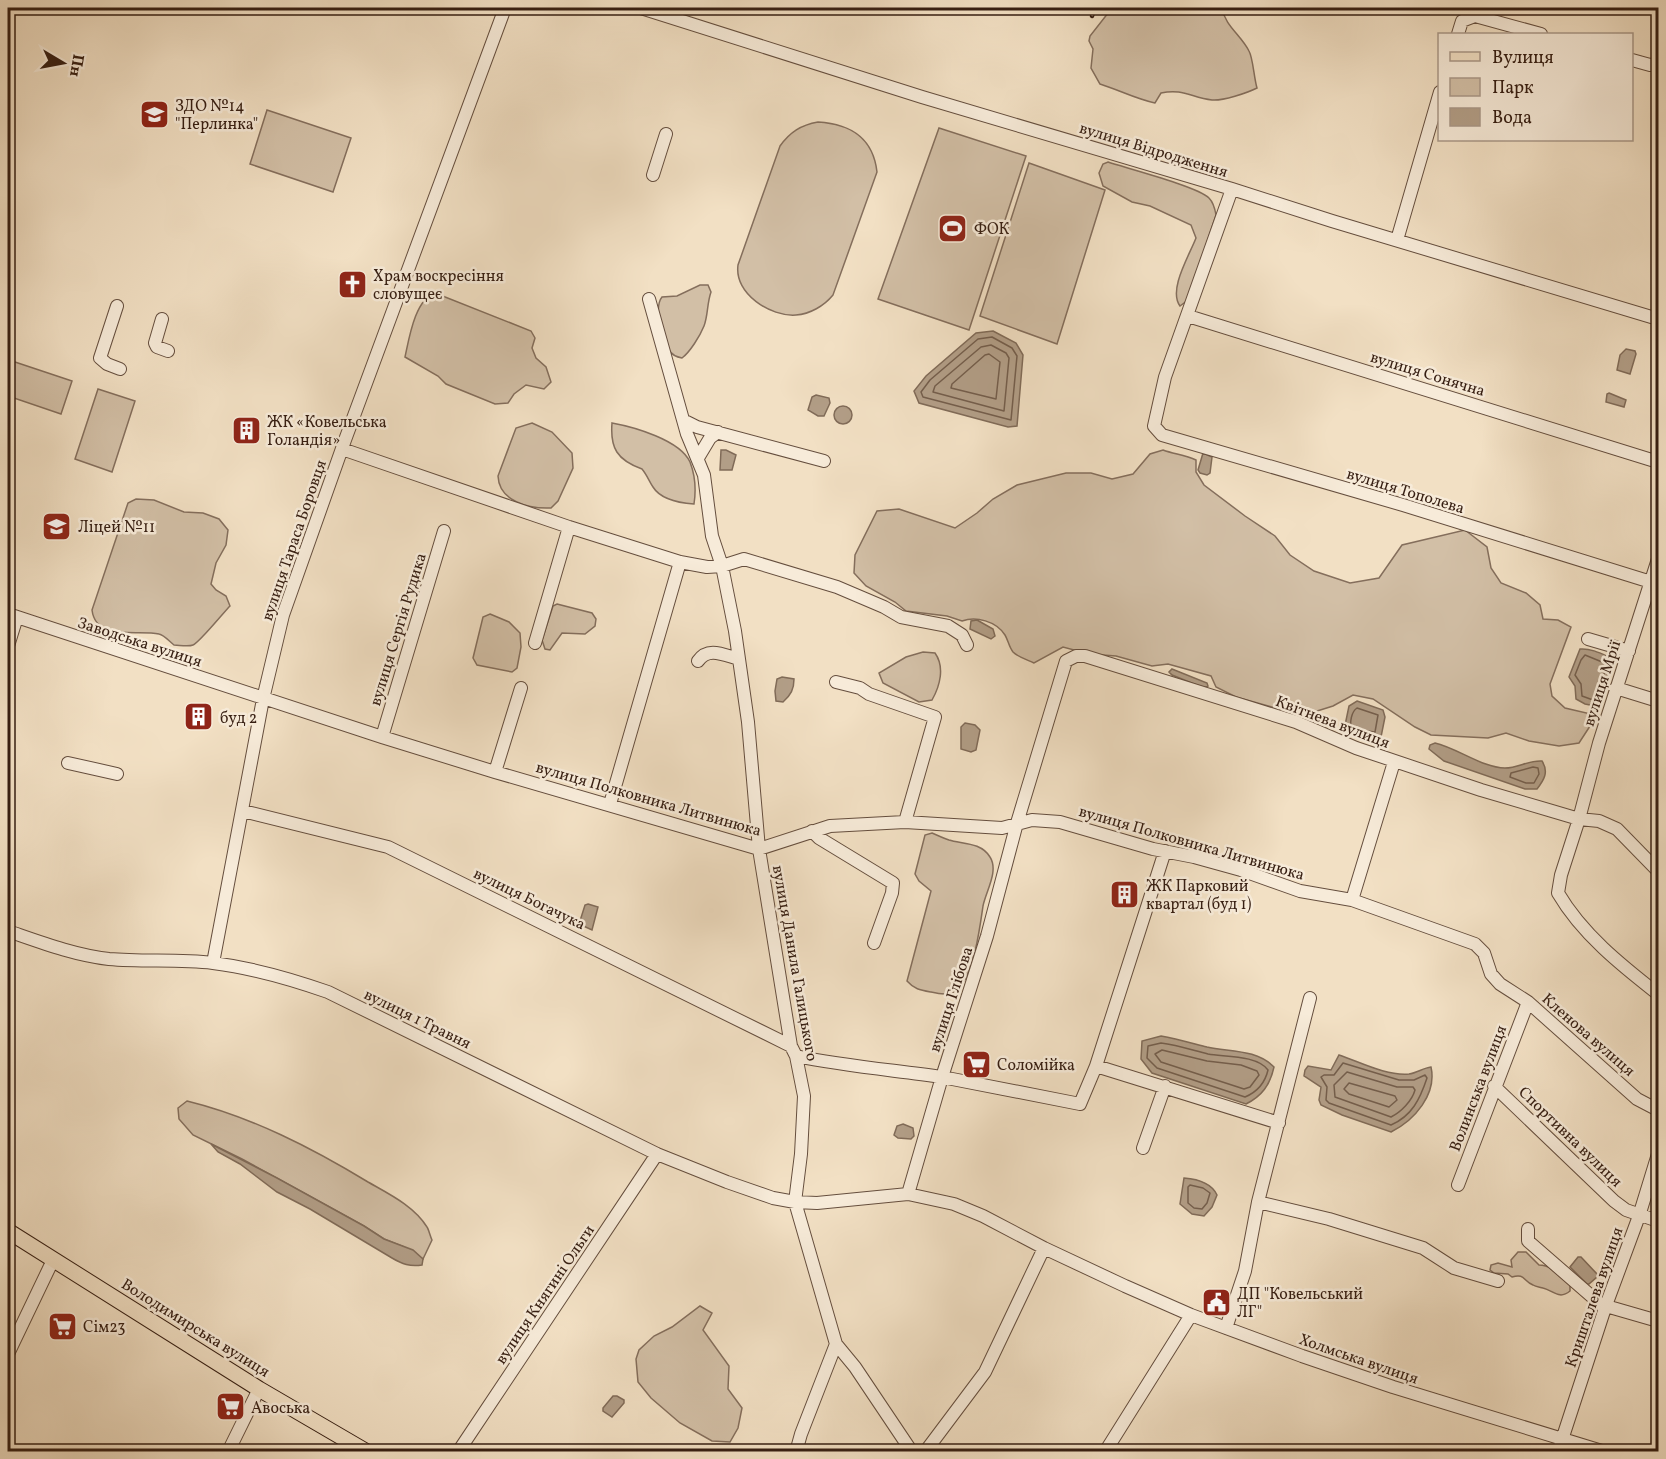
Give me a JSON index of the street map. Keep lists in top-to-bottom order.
{
  "streets": {
    "main road": ["Володимирська вулиця"],
    "street": [
      "вулиця Відродження",
      "вулиця Сонячна",
      "вулиця Тополева",
      "вулиця Тараса Боровця",
      "вулиця Сергія Рудика",
      "Заводська вулиця",
      "вулиця Мрії",
      "Квітнева вулиця",
      "вулиця Полковника Литвинюка",
      "вулиця Богачука",
      "вулиця Данила Галицького",
      "вулиця Глібова",
      "вулиця 1 Травня",
      "Кленова вулиця",
      "Волинська вулиця",
      "Спортивна вулиця",
      "вулиця Княгині Ольги",
      "Кришталева вулиця",
      "Холмська вулиця"
    ]
  },
  "crossings": [
    ["вулиця Сонячна", "вулиця Тополева"],
    ["вулиця Тополева", "вулиця Мрії"],
    ["вулиця Тараса Боровця", "Заводська вулиця"],
    ["вулиця Тараса Боровця", "вулиця Полковника Литвинюка"],
    ["вулиця Тараса Боровця", "вулиця Богачука"],
    ["вулиця Тараса Боровця", "вулиця 1 Травня"],
    ["вулиця Сергія Рудика", "вулиця Полковника Литвинюка"],
    ["Заводська вулиця", "вулиця Полковника Литвинюка"],
    ["вулиця Мрії", "Квітнева вулиця"],
    ["Квітнева вулиця", "вулиця Глібова"],
    ["вулиця Полковника Литвинюка", "вулиця Данила Галицького"],
    ["вулиця Полковника Литвинюка", "вулиця Глібова"],
    ["вулиця Полковника Литвинюка", "Кленова вулиця"],
    ["вулиця Полковника Литвинюка", "Волинська вулиця"],
    ["вулиця Богачука", "вулиця Данила Галицького"],
    ["вулиця Богачука", "вулиця Глібова"],
    ["вулиця Данила Галицького", "вулиця Глібова"],
    ["вулиця Данила Галицького", "вулиця 1 Травня"],
    ["вулиця Данила Галицького", "Холмська вулиця"],
    ["вулиця 1 Травня", "вулиця Княгині Ольги"],
    ["вулиця 1 Травня", "Холмська вулиця"],
    ["Кленова вулиця", "Волинська вулиця"],
    ["Волинська вулиця", "Спортивна вулиця"],
    ["Спортивна вулиця", "Кришталева вулиця"],
    ["Кришталева вулиця", "Холмська вулиця"]
  ],
  "places": {
    "school or university": ["ЗДО №14 \"Перлинка\"", "Ліцей №11"],
    "sports": ["ФОК"],
    "church": ["Храм воскресіння словущеє"],
    "building": ["ЖК «Ковельська Голандія»", "буд 2", "ЖК Парковий квартал (буд 1)"],
    "supermarket": ["Соломійка", "Сім23", "Авоська"],
    "public building": ["ДП \"Ковельський ЛГ\""]
  },
  "legend": ["Вулиця", "Парк", "Вода"],
  "north": "right"
}
